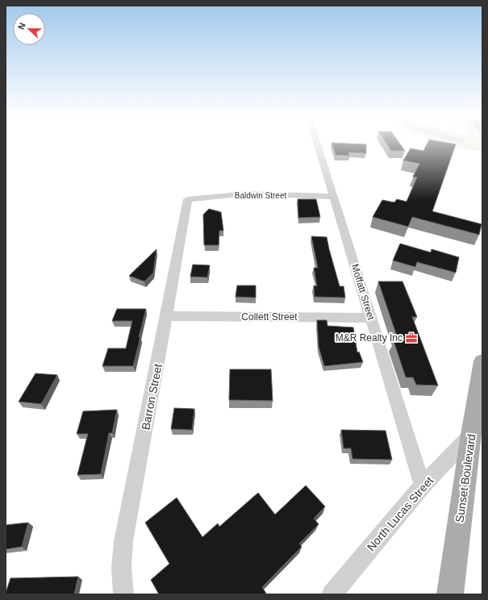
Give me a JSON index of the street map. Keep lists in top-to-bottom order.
{
  "streets": {
    "main road": ["Sunset Boulevard"],
    "street": [
      "Baldwin Street",
      "Moffatt Street",
      "Collett Street",
      "Barron Street",
      "North Lucas Street"
    ]
  },
  "crossings": [
    ["Baldwin Street", "Moffatt Street"],
    ["Baldwin Street", "Barron Street"],
    ["Moffatt Street", "Collett Street"],
    ["Moffatt Street", "North Lucas Street"],
    ["Collett Street", "Barron Street"],
    ["Sunset Boulevard", "North Lucas Street"]
  ],
  "places": {
    "office": ["M&R Realty Inc"]
  },
  "north": "left"
}
